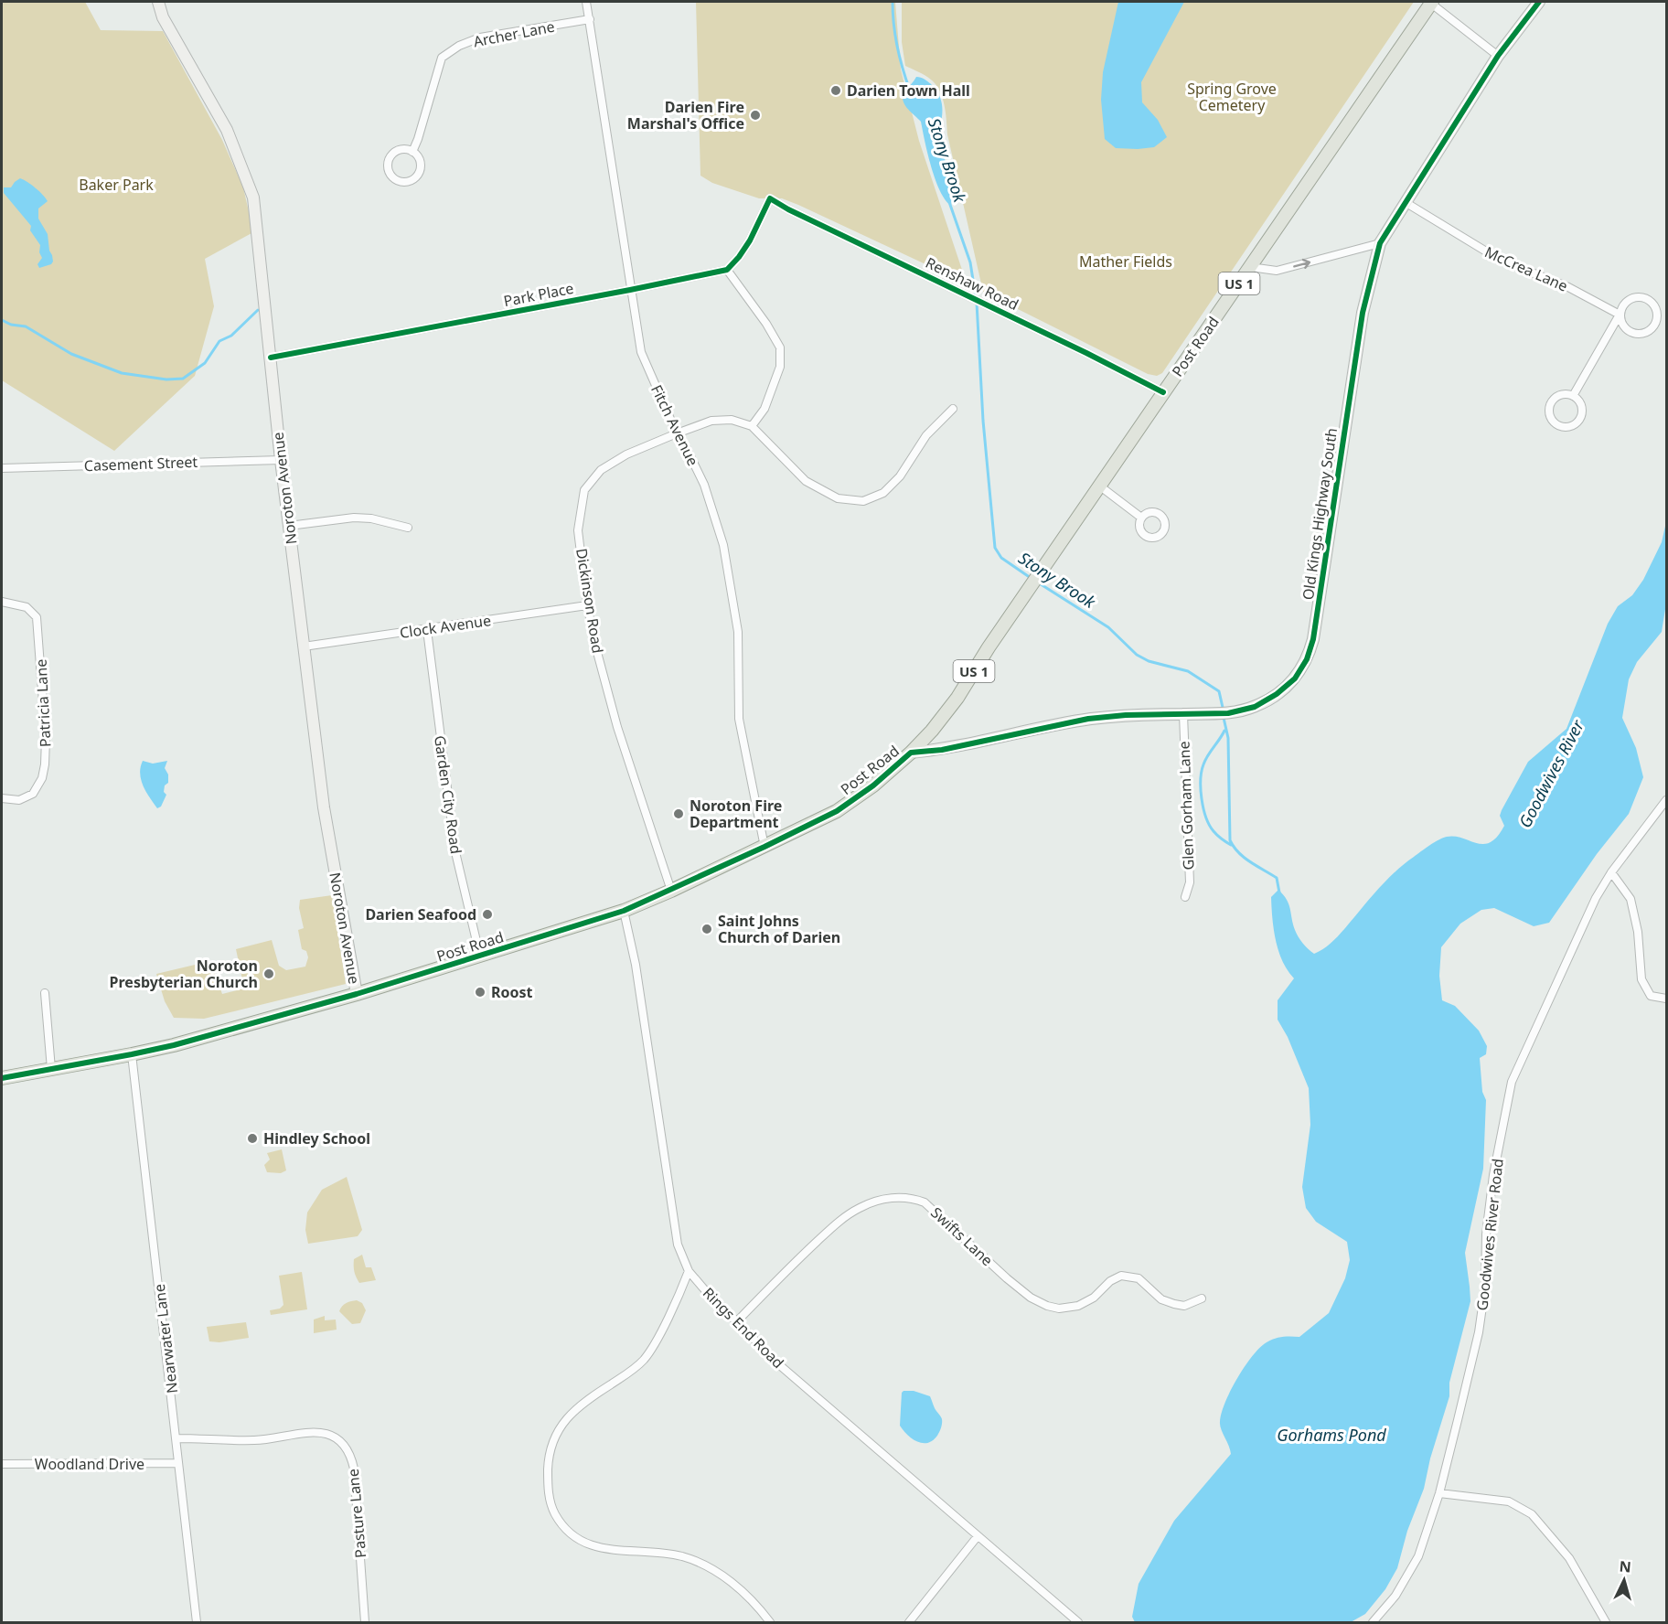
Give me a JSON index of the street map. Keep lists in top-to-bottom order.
{
  "streets": {
    "main road": ["US 1", "Post Road"],
    "street": [
      "Archer Lane",
      "McCrea Lane",
      "Renshaw Road",
      "Park Place",
      "Fitch Avenue",
      "Casement Street",
      "Noroton Avenue",
      "Old Kings Highway South",
      "Dickinson Road",
      "Clock Avenue",
      "Patricia Lane",
      "Garden City Road",
      "Glen Gorham Lane",
      "Goodwives River Road",
      "Swifts Lane",
      "Rings End Road",
      "Nearwater Lane",
      "Woodland Drive",
      "Pasture Lane"
    ]
  },
  "crossings": [
    ["Archer Lane", "Fitch Avenue"],
    ["McCrea Lane", "Old Kings Highway South"],
    ["Renshaw Road", "Park Place"],
    ["Renshaw Road", "Post Road"],
    ["Park Place", "Fitch Avenue"],
    ["Park Place", "Noroton Avenue"],
    ["Post Road", "Fitch Avenue"],
    ["Post Road", "Noroton Avenue"],
    ["Post Road", "Old Kings Highway South"],
    ["Post Road", "Dickinson Road"],
    ["Post Road", "Garden City Road"],
    ["Post Road", "Rings End Road"],
    ["Post Road", "Nearwater Lane"],
    ["Fitch Avenue", "Dickinson Road"],
    ["Casement Street", "Noroton Avenue"],
    ["Noroton Avenue", "Clock Avenue"],
    ["Old Kings Highway South", "Glen Gorham Lane"],
    ["Dickinson Road", "Clock Avenue"],
    ["Clock Avenue", "Garden City Road"],
    ["Swifts Lane", "Rings End Road"],
    ["Nearwater Lane", "Woodland Drive"],
    ["Nearwater Lane", "Pasture Lane"]
  ],
  "water": ["Stony Brook", "Goodwives River", "Gorhams Pond"],
  "parks": ["Spring Grove Cemetery", "Baker Park", "Mather Fields"],
  "places": [
    "Darien Town Hall",
    "Darien Fire Marshal's Office",
    "Noroton Fire Department",
    "Darien Seafood",
    "Saint Johns Church of Darien",
    "Noroton Presbyterian Church",
    "Roost",
    "Hindley School"
  ],
  "north": "top"
}
